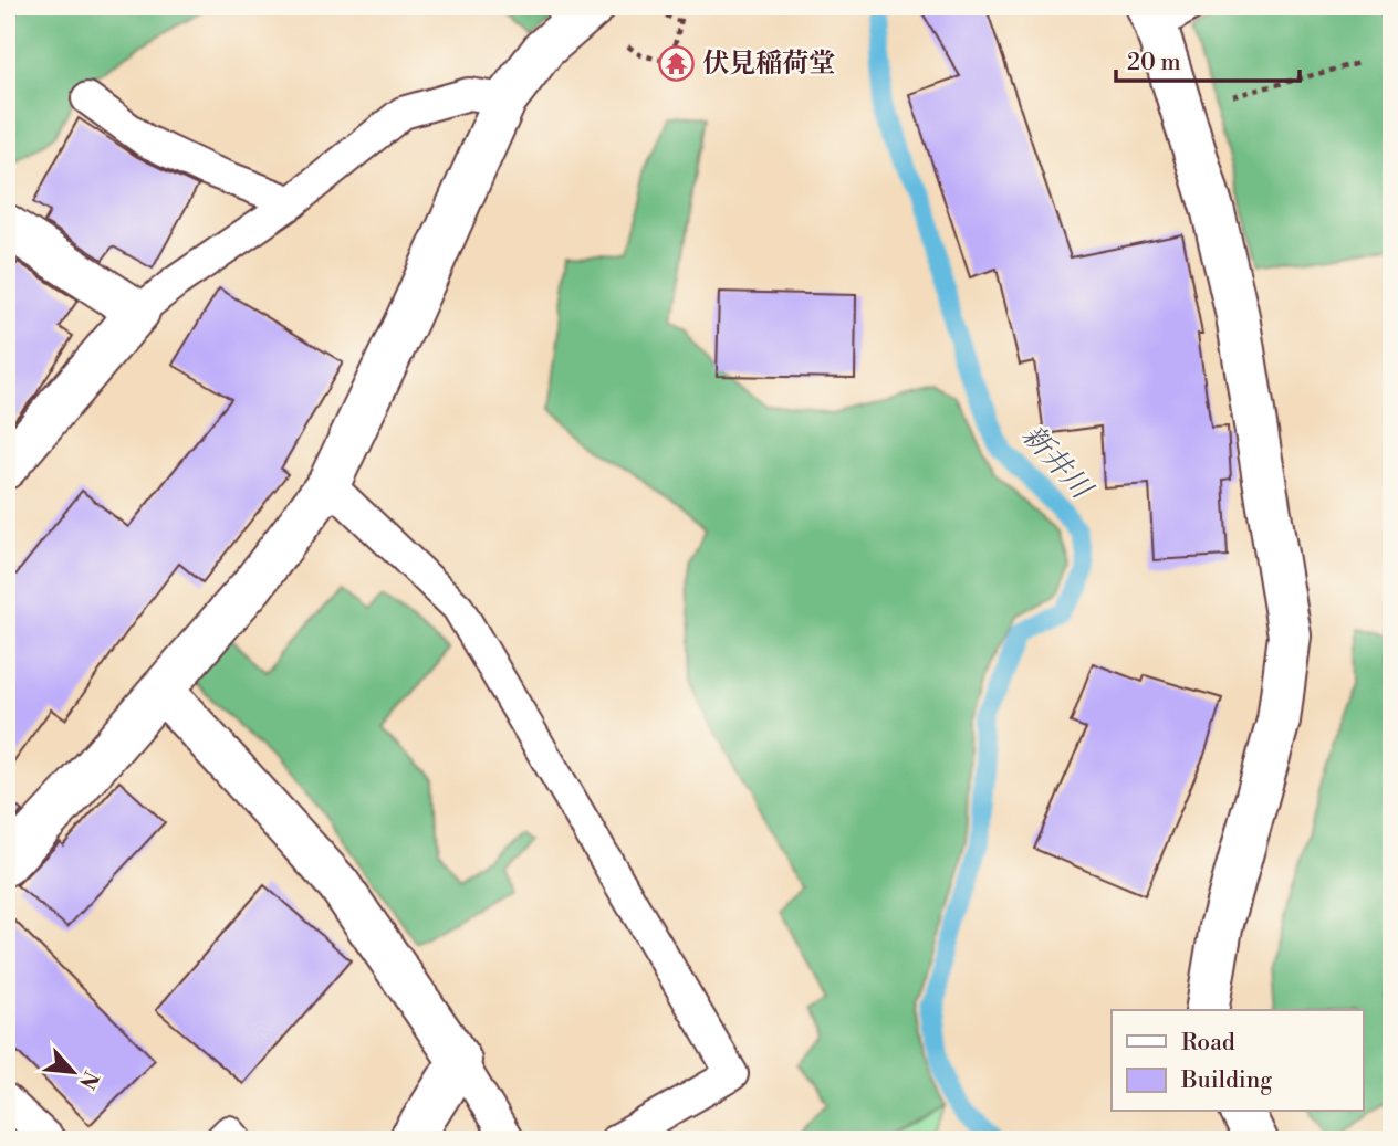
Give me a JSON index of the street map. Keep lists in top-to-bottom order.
{
  "water": ["新井川"],
  "places": {
    "temple": ["伏見稲荷堂"]
  },
  "legend": ["Road", "Building"],
  "scale_bar": "20 m",
  "north": "bottom right"
}
